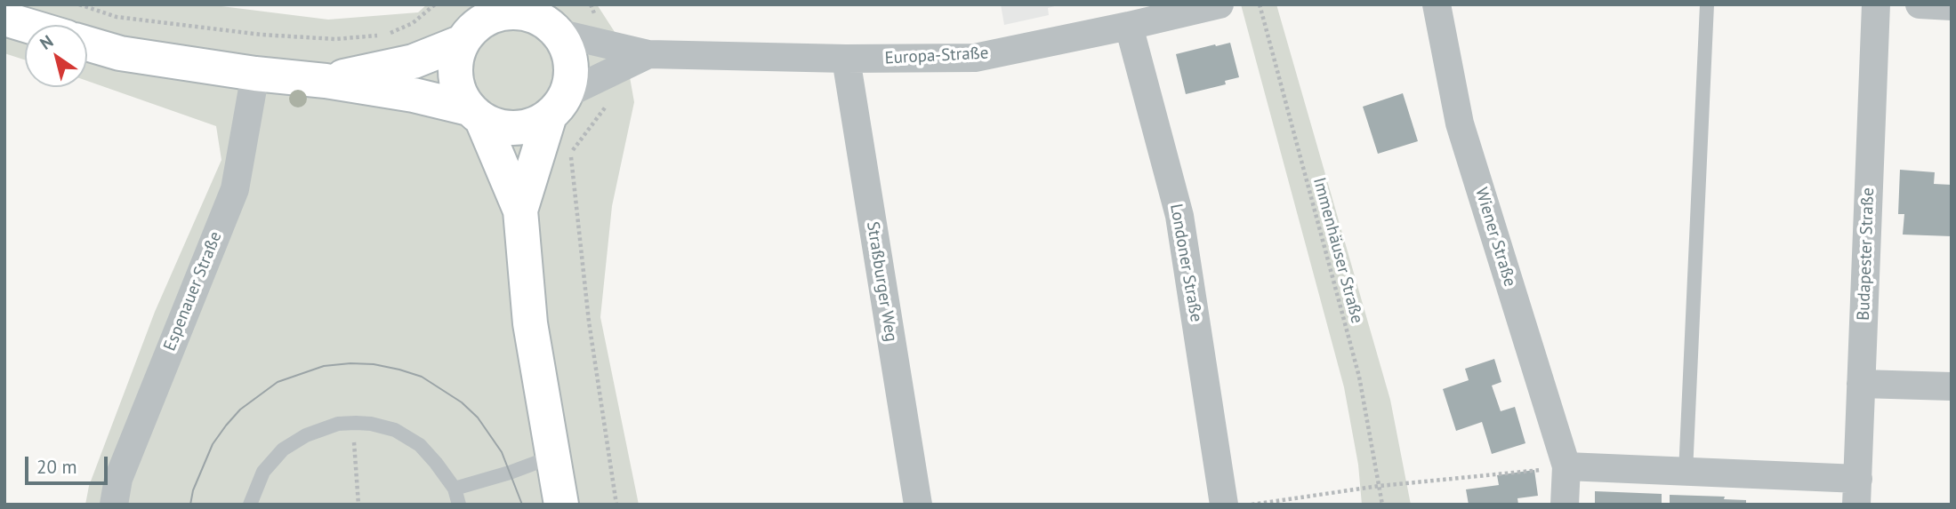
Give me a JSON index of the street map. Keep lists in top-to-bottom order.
{
  "streets": {
    "street": [
      "Europa-Straße",
      "Wiener Straße",
      "Budapester Straße",
      "Londoner Straße",
      "Straßburger Weg",
      "Espenauer Straße"
    ],
    "path": ["Immenhäuser Straße"]
  },
  "crossings": [
    ["Europa-Straße", "Londoner Straße"],
    ["Europa-Straße", "Straßburger Weg"]
  ],
  "scale_bar": "20 m",
  "north": "top left"
}
